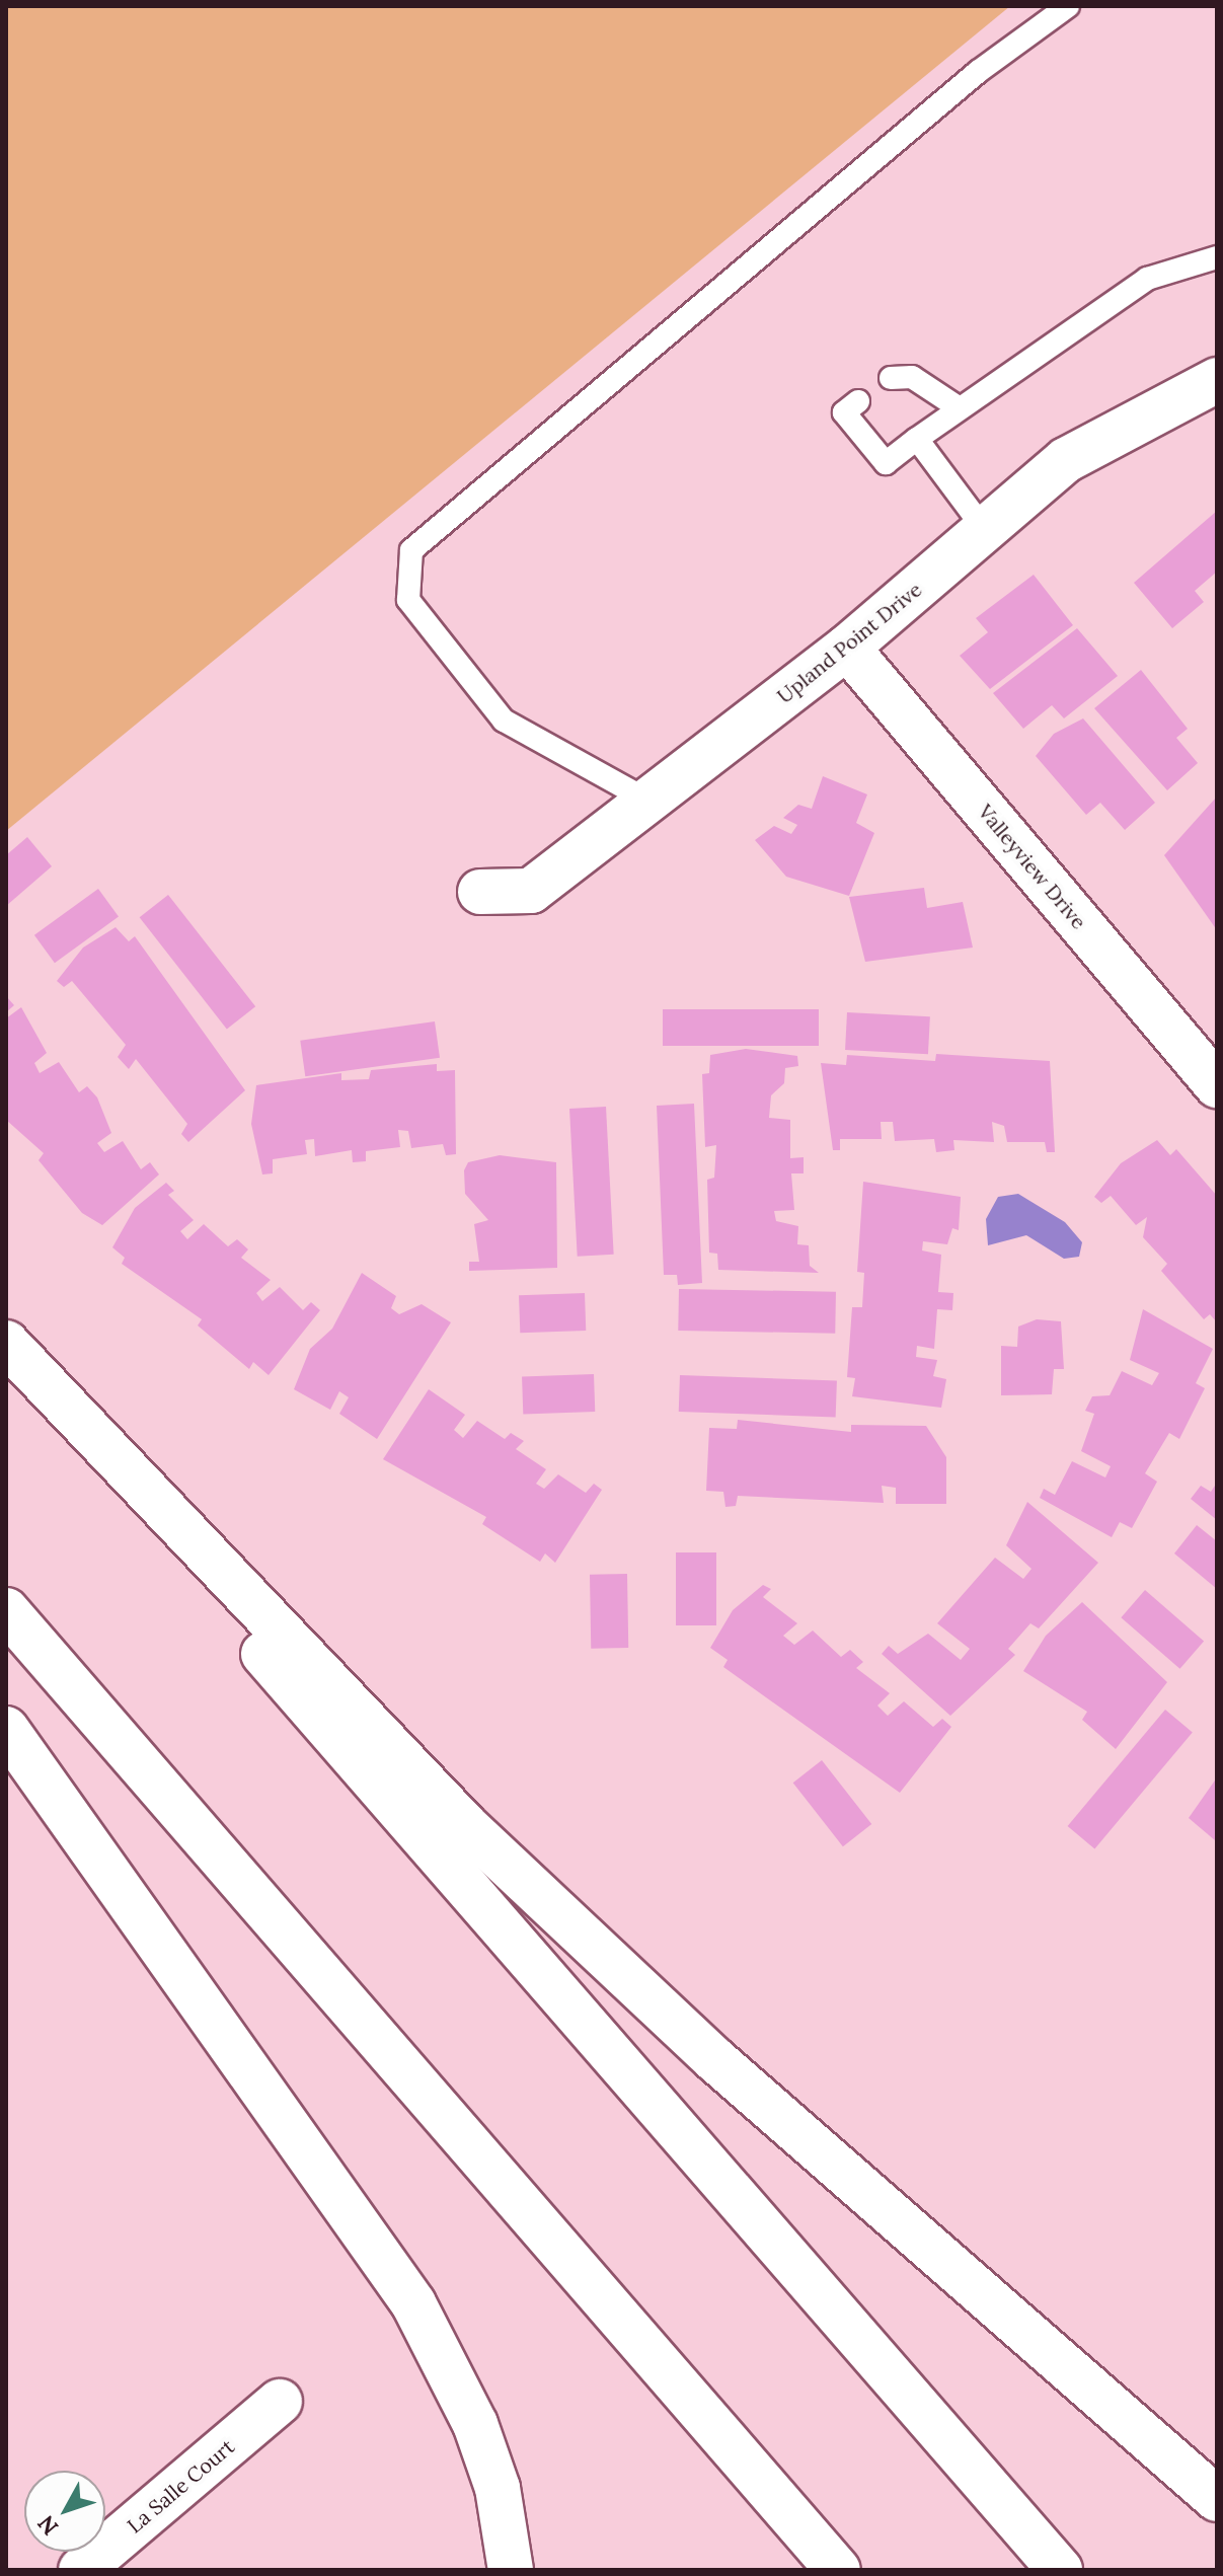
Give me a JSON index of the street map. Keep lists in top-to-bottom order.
{
  "streets": {
    "main road": ["Upland Point Drive", "Valleyview Drive", "La Salle Court"]
  },
  "crossings": [
    ["Upland Point Drive", "Valleyview Drive"]
  ],
  "north": "bottom left"
}
